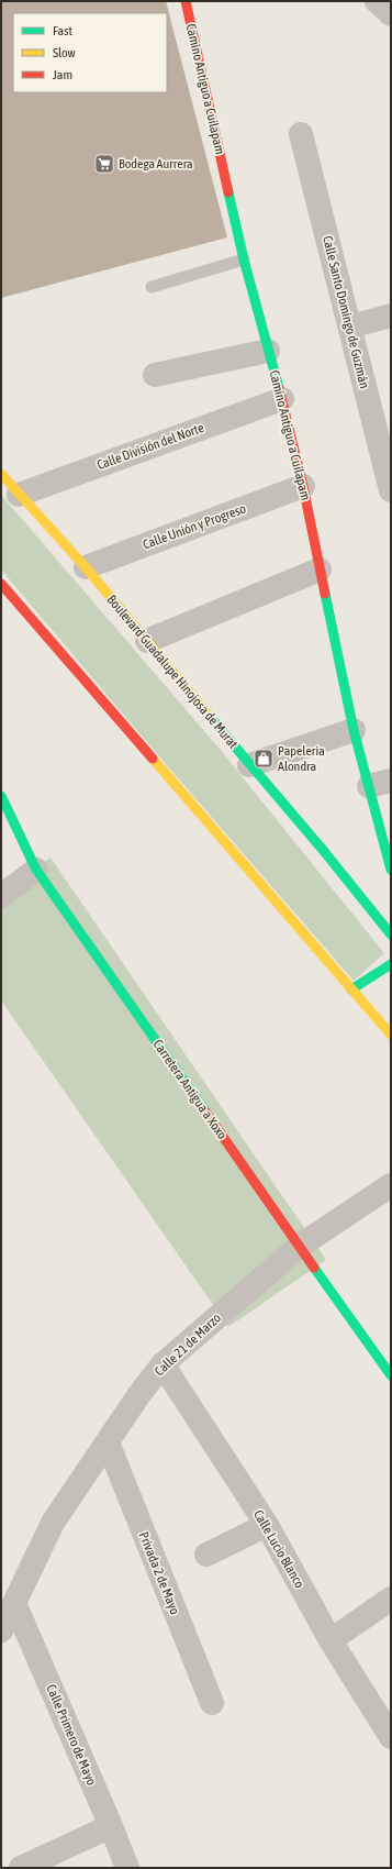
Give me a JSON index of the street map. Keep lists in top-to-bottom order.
{
  "streets": {
    "street": [
      "Camino Antiguo a Cuilapam",
      "Calle Santo Domingo de Guzmán",
      "Calle División del Norte",
      "Calle Unión y Progreso",
      "Boulevard Guadalupe Hinojosa de Murat",
      "Carretera Antigua a Xoxo",
      "Calle 21 de Marzo",
      "Calle Lucio Blanco",
      "Privada 2 de Mayo",
      "Calle Primero de Mayo"
    ]
  },
  "crossings": [
    ["Camino Antiguo a Cuilapam", "Calle División del Norte"],
    ["Camino Antiguo a Cuilapam", "Calle Unión y Progreso"],
    ["Calle División del Norte", "Boulevard Guadalupe Hinojosa de Murat"],
    ["Calle Unión y Progreso", "Boulevard Guadalupe Hinojosa de Murat"],
    ["Carretera Antigua a Xoxo", "Calle 21 de Marzo"],
    ["Calle 21 de Marzo", "Calle Lucio Blanco"],
    ["Calle 21 de Marzo", "Privada 2 de Mayo"],
    ["Calle 21 de Marzo", "Calle Primero de Mayo"]
  ],
  "places": {
    "supermarket": ["Bodega Aurrera"],
    "shop": ["Papeleria Alondra"]
  },
  "legend": ["Fast", "Slow", "Jam"]
}
